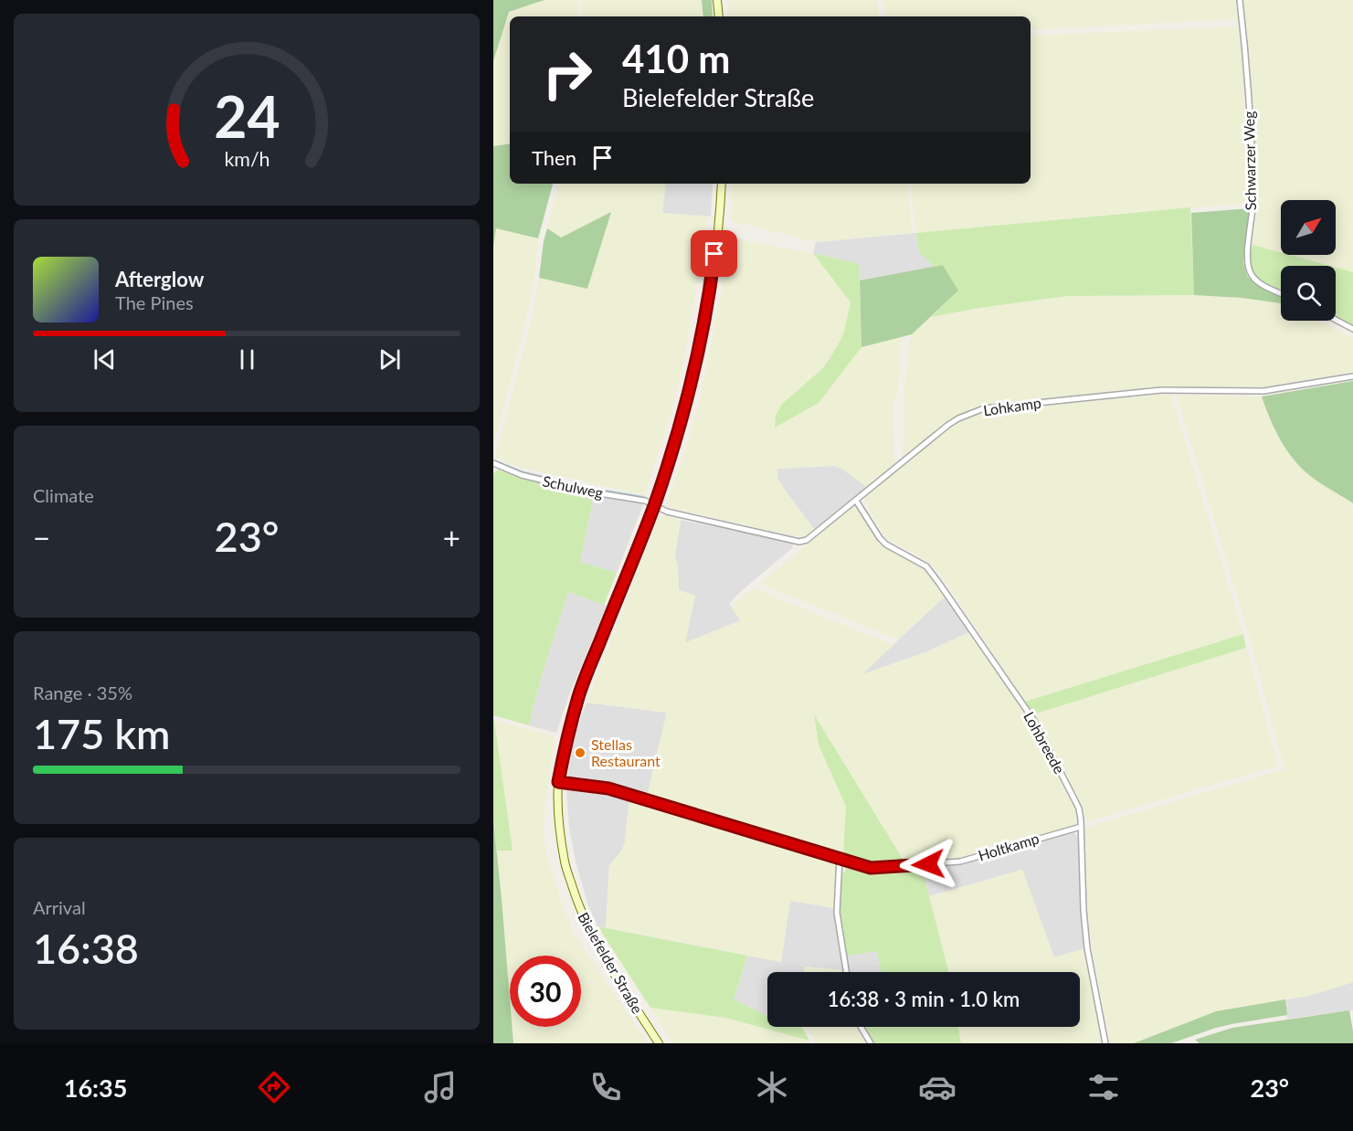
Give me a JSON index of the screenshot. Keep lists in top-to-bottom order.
{
  "streets": {
    "main road": ["Bielefelder Straße"],
    "street": [
      "Schwarzer Weg",
      "Lohkamp",
      "Schulweg",
      "Lohbreede",
      "Holtkamp"
    ]
  },
  "crossings": [
    ["Lohkamp", "Schulweg"],
    ["Lohkamp", "Lohbreede"],
    ["Lohkamp", "Bielefelder Straße"],
    ["Schulweg", "Bielefelder Straße"],
    ["Lohbreede", "Holtkamp"],
    ["Holtkamp", "Bielefelder Straße"]
  ],
  "places": ["Stellas Restaurant"],
  "north": "top right",
  "page": {
    "turn": ["410 m", "Bielefelder Straße"],
    "then": "Then",
    "song": ["Afterglow", "The Pines"],
    "tile": [
      "Climate",
      ["Range · 35%", "175 km"],
      ["Arrival", "16:38"]
    ],
    "heat": ["−", "23°", "+"],
    "limit": "30",
    "trip": "16:38 · 3 min · 1.0 km",
    "tabs": ["16:35", "23°"],
    "gauge": ["24", "km/h"]
  }
}
